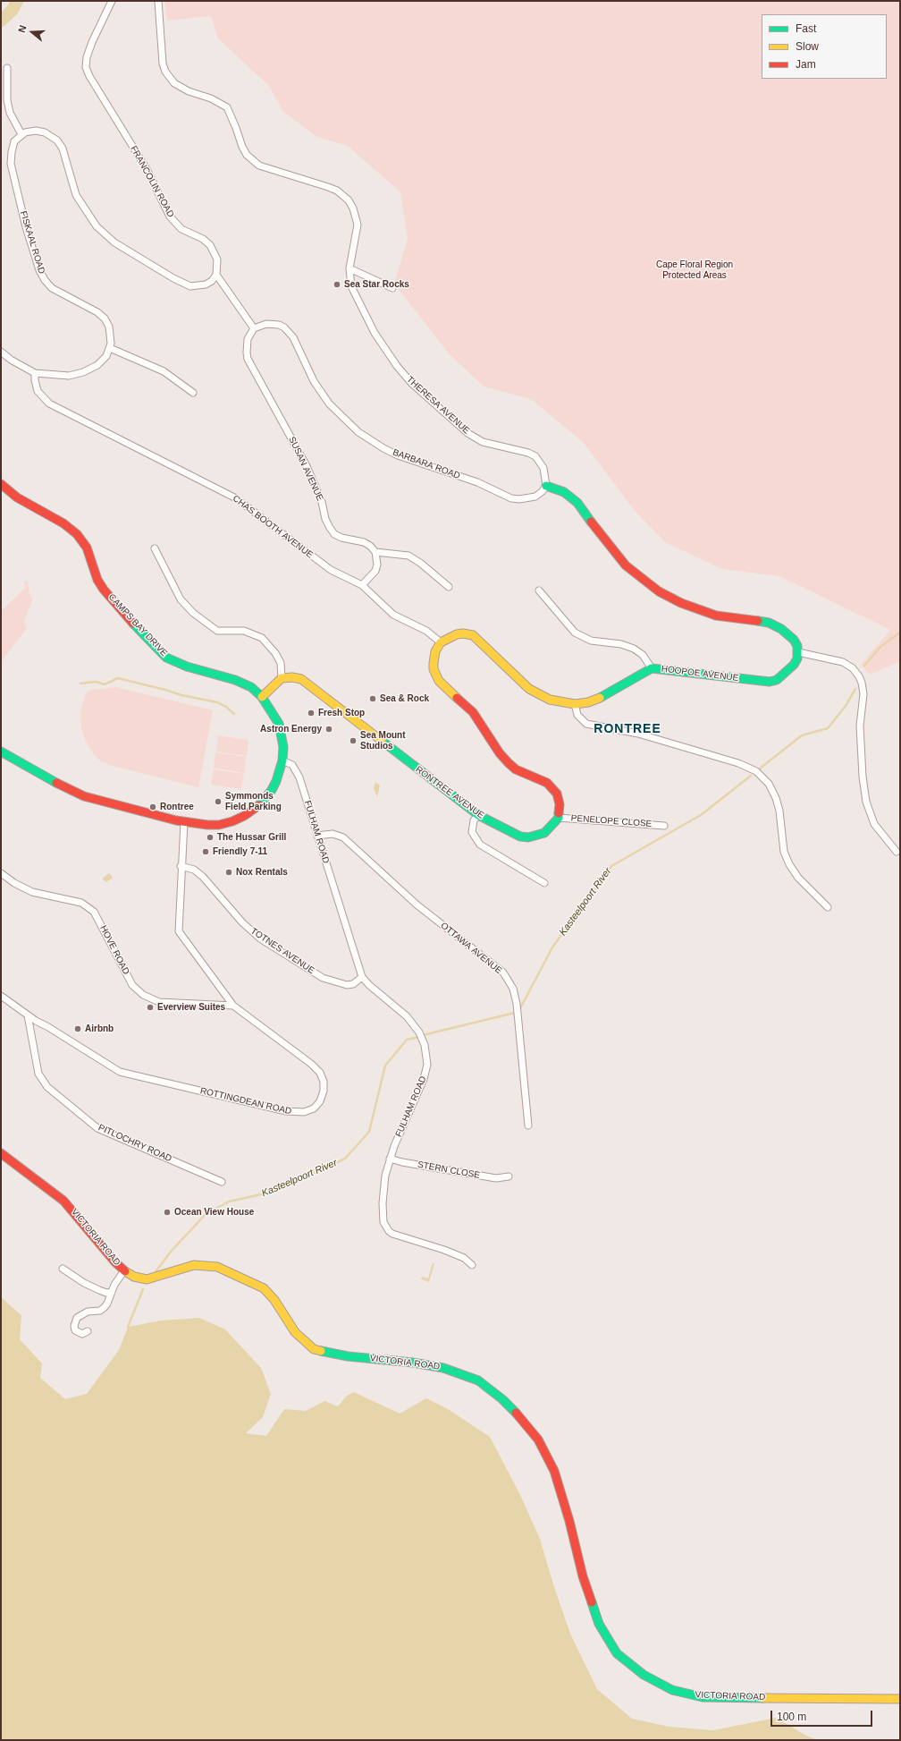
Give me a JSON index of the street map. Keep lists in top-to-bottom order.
{
  "streets": {
    "main road": [
      "CAMPS BAY DRIVE",
      "HOOPOE AVENUE",
      "RONTREE AVENUE",
      "VICTORIA ROAD"
    ],
    "street": [
      "FRANCOLIN ROAD",
      "FISKAAL ROAD",
      "THERESA AVENUE",
      "BARBARA ROAD",
      "SUSAN AVENUE",
      "CHAS BOOTH AVENUE",
      "PENELOPE CLOSE",
      "FULHAM ROAD",
      "OTTAWA AVENUE",
      "HOVE ROAD",
      "TOTNES AVENUE",
      "ROTTINGDEAN ROAD",
      "PITLOCHRY ROAD",
      "STERN CLOSE"
    ]
  },
  "crossings": [
    ["THERESA AVENUE", "BARBARA ROAD"],
    ["BARBARA ROAD", "SUSAN AVENUE"],
    ["CAMPS BAY DRIVE", "FULHAM ROAD"],
    ["CAMPS BAY DRIVE", "ROTTINGDEAN ROAD"],
    ["RONTREE AVENUE", "PENELOPE CLOSE"],
    ["FULHAM ROAD", "OTTAWA AVENUE"],
    ["FULHAM ROAD", "TOTNES AVENUE"],
    ["FULHAM ROAD", "STERN CLOSE"],
    ["HOVE ROAD", "ROTTINGDEAN ROAD"],
    ["TOTNES AVENUE", "ROTTINGDEAN ROAD"],
    ["ROTTINGDEAN ROAD", "PITLOCHRY ROAD"]
  ],
  "districts": ["RONTREE"],
  "water": ["Kasteelpoort River"],
  "parks": ["Cape Floral Region Protected Areas"],
  "places": [
    "Sea Star Rocks",
    "Sea & Rock",
    "Fresh Stop",
    "Astron Energy",
    "Sea Mount Studios",
    "Symmonds Field Parking",
    "Rontree",
    "The Hussar Grill",
    "Friendly 7-11",
    "Nox Rentals",
    "Everview Suites",
    "Airbnb",
    "Ocean View House"
  ],
  "legend": ["Fast", "Slow", "Jam"],
  "scale_bar": "100 m",
  "north": "left"
}
